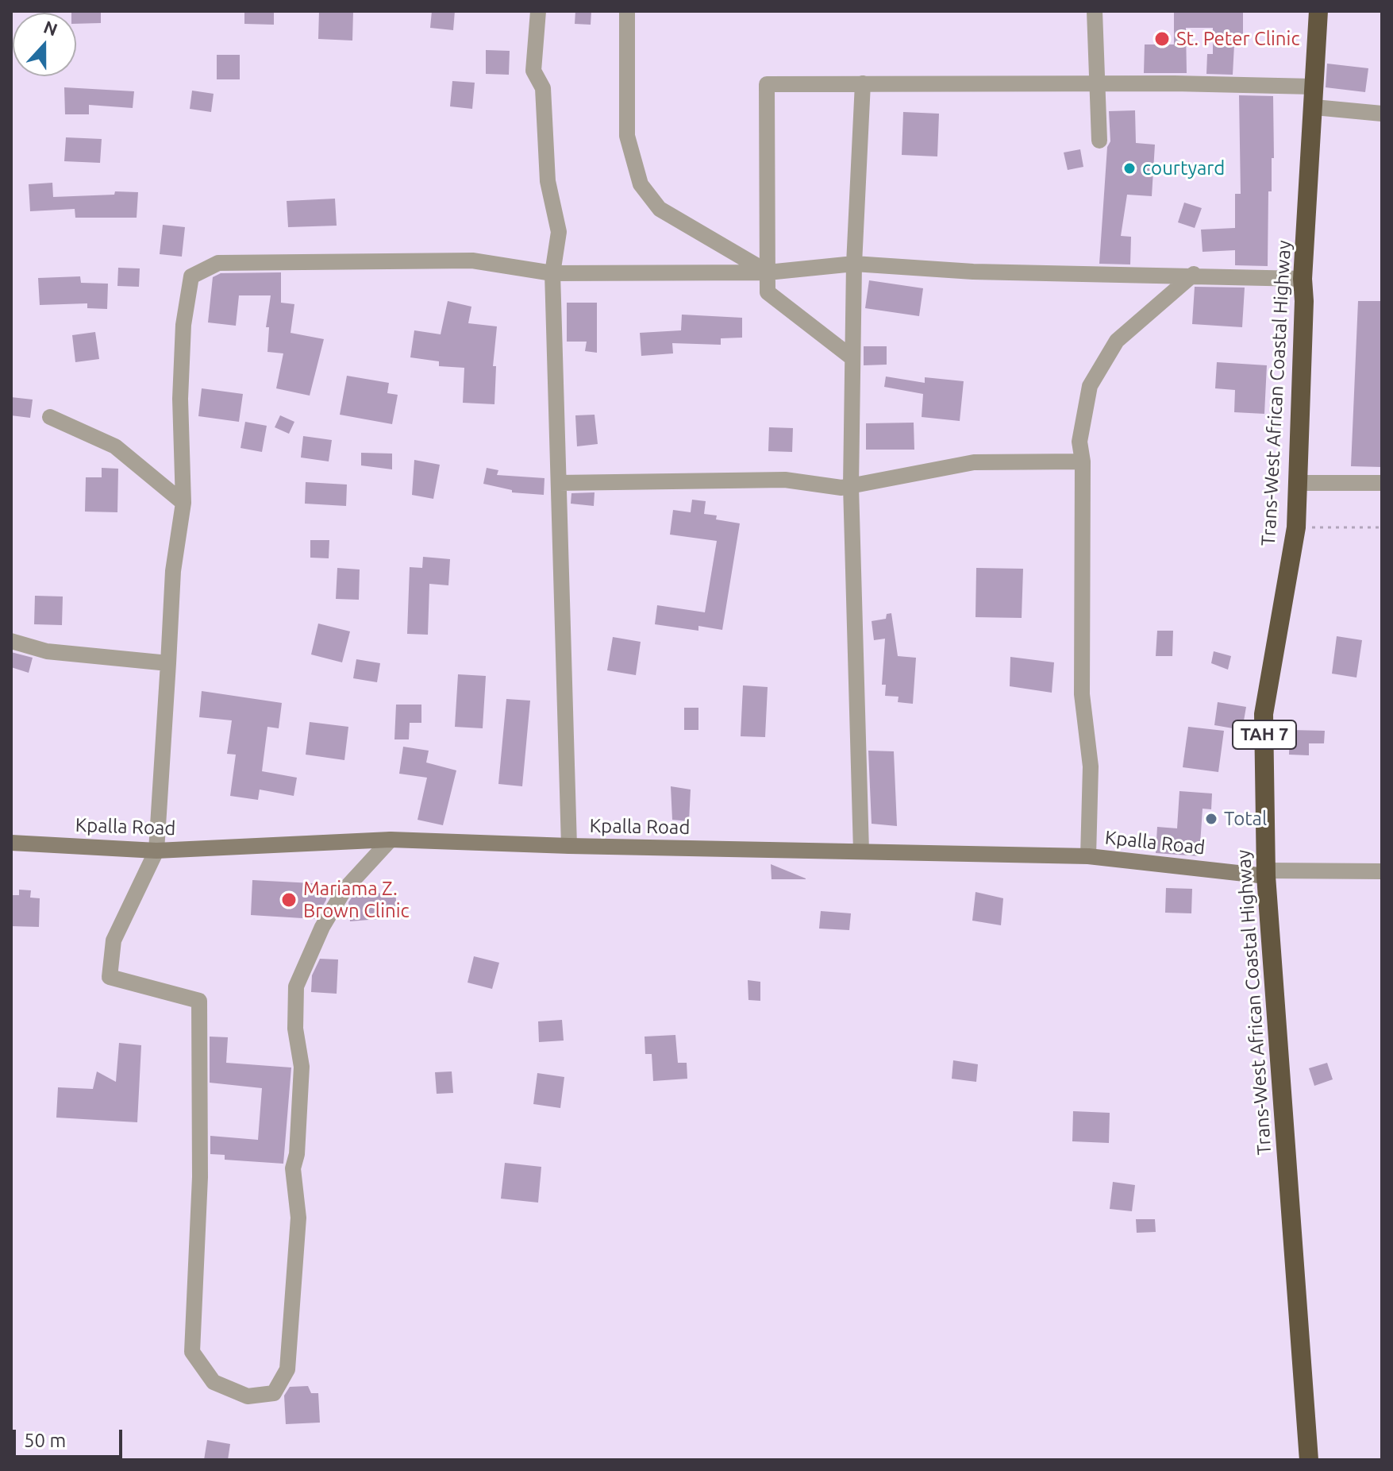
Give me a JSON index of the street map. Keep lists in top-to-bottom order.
{
  "streets": {
    "highway": ["Trans-West African Coastal Highway", "TAH 7"],
    "street": ["Kpalla Road"]
  },
  "crossings": [
    ["Trans-West African Coastal Highway", "Kpalla Road"]
  ],
  "places": [
    "St. Peter Clinic",
    "courtyard",
    "Total",
    "Mariama Z. Brown Clinic"
  ],
  "scale_bar": "50 m",
  "north": "top"
}
